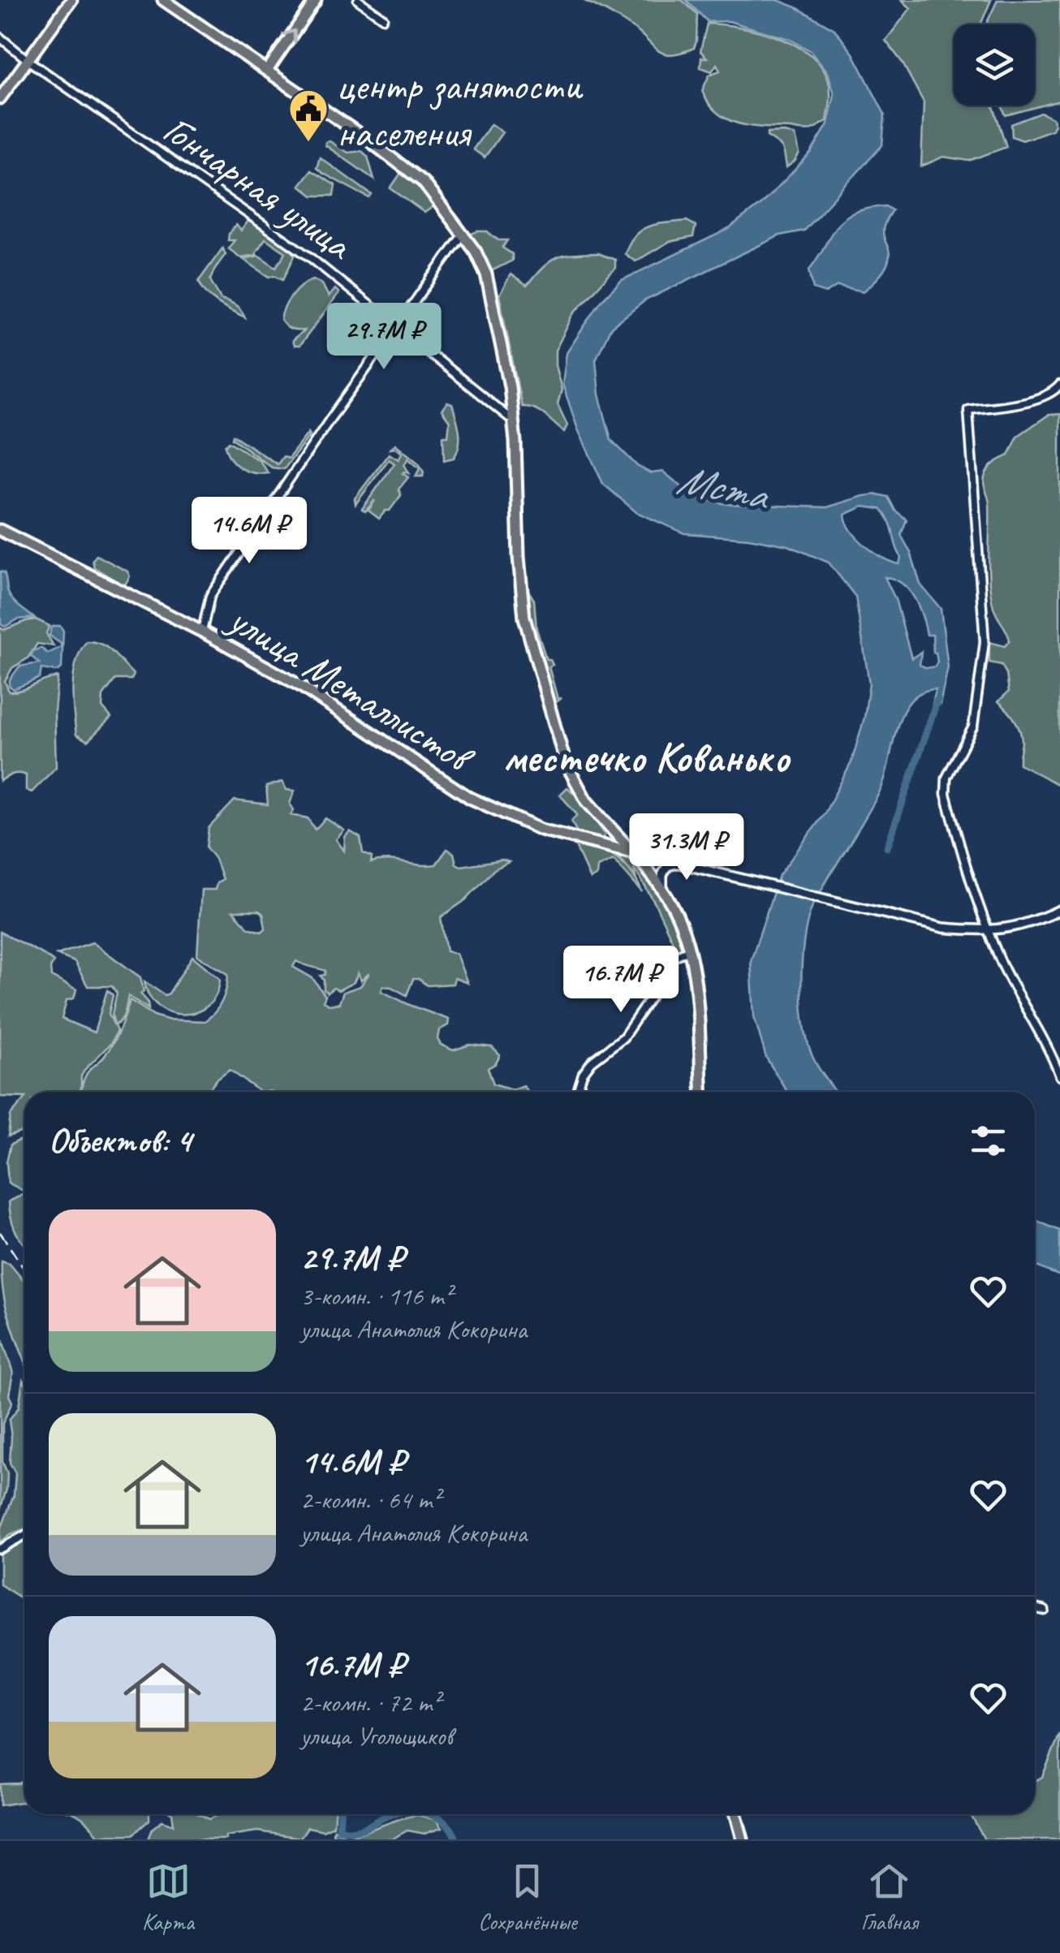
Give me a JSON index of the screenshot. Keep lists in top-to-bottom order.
{
  "streets": {
    "main road": ["улица Металлистов"],
    "street": ["Гончарная улица"]
  },
  "districts": ["местечко Кованько"],
  "water": ["Мста"],
  "places": {
    "public building": ["центр занятости населения"]
  },
  "page": {
    "price": [
      "29.7M ₽",
      "14.6M ₽",
      "31.3M ₽",
      "16.7M ₽"
    ],
    "heading": "Объектов: 4",
    "list": [
      {
        "name": "29.7M ₽",
        "note": "3-комн. · 116 m² · улица Анатолия Кокорина"
      },
      {
        "name": "14.6M ₽",
        "note": "2-комн. · 64 m² · улица Анатолия Кокорина"
      },
      {
        "name": "16.7M ₽",
        "note": "2-комн. · 72 m² · улица Угольщиков"
      }
    ],
    "tabs": ["Карта", "Сохранённые", "Главная"]
  }
}
